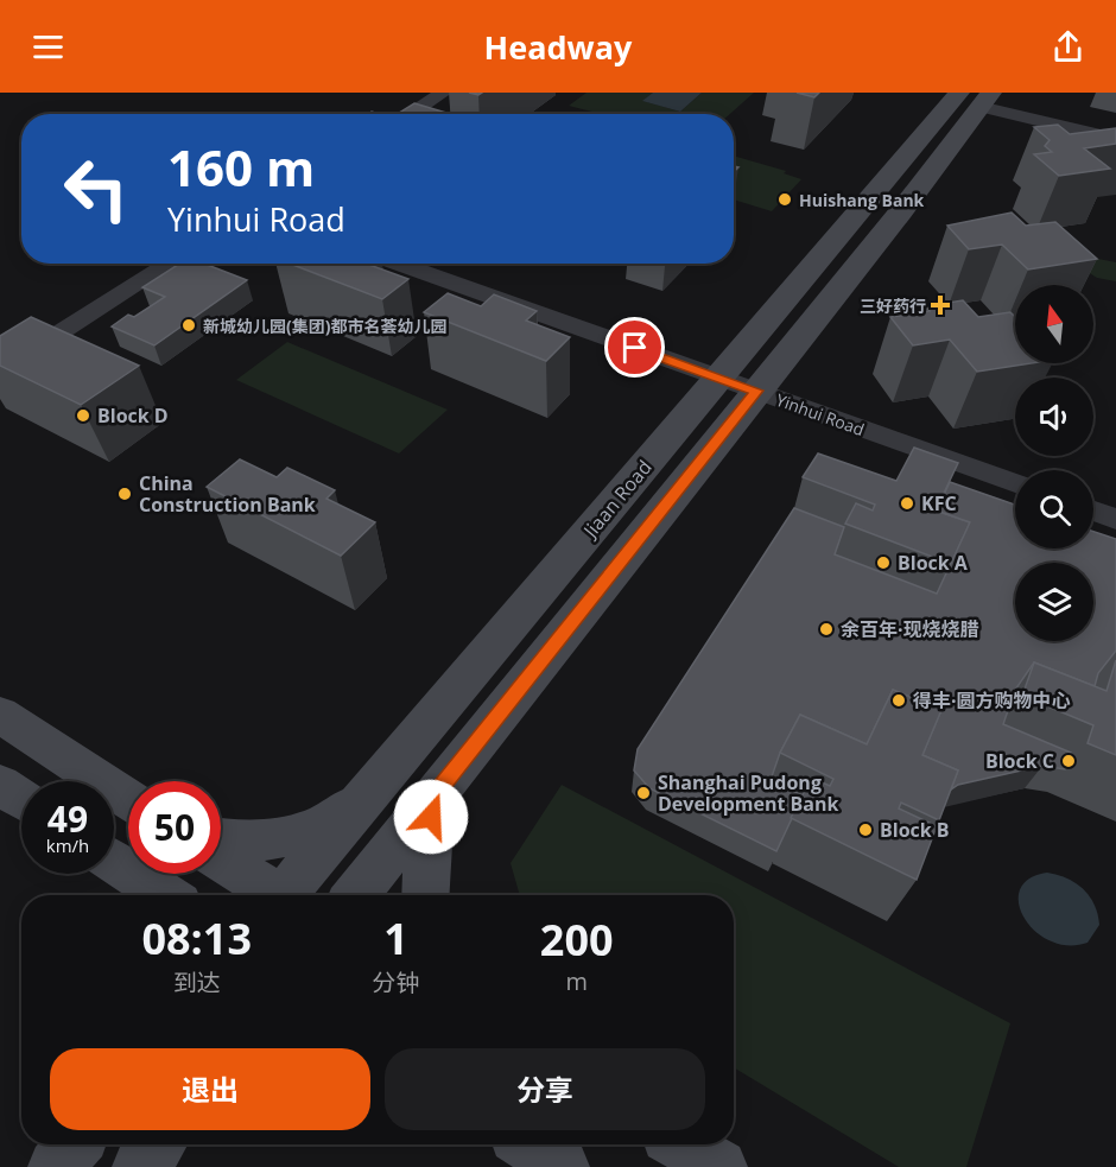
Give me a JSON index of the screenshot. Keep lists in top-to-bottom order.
{
  "streets": {
    "main road": ["Jiaan Road"],
    "street": ["Yinhui Road"]
  },
  "crossings": [
    ["Yinhui Road", "Jiaan Road"]
  ],
  "places": {
    "other": [
      "Huishang Bank",
      "新城幼儿园(集团)都市名荟幼儿园",
      "Block D",
      "China Construction Bank",
      "KFC",
      "Block A",
      "余百年·现烧烧腊",
      "得丰·圆方购物中心",
      "Block C",
      "Shanghai Pudong Development Bank",
      "Block B"
    ],
    "health": ["三好药行"]
  },
  "north": "top",
  "page": {
    "header": "Headway",
    "turn": ["160 m", "Yinhui Road"],
    "speed": "49 km/h",
    "limit": "50",
    "eta": [
      "08:13",
      "到达",
      "1",
      "分钟",
      "200",
      "m"
    ],
    "buttons": ["退出", "分享"]
  }
}
